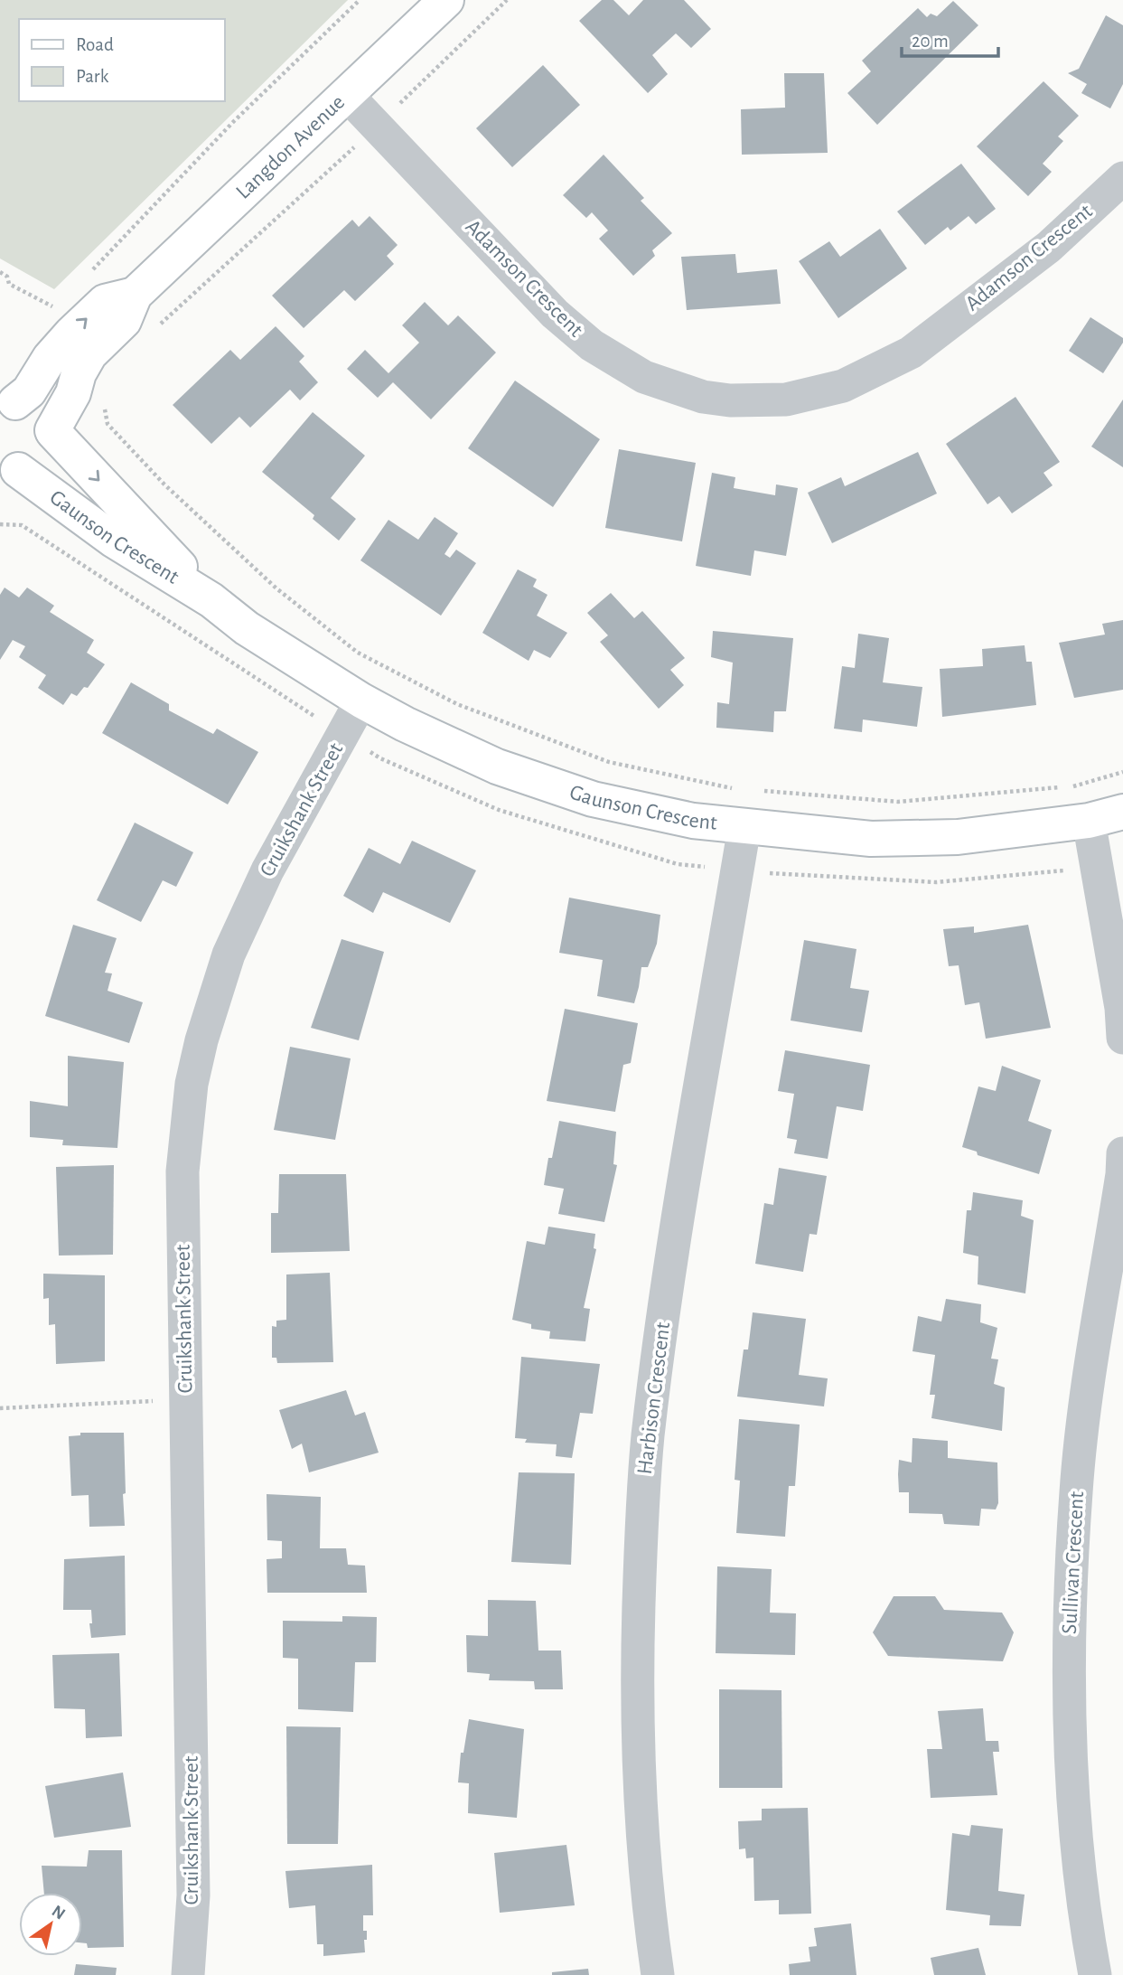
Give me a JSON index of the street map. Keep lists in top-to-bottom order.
{
  "streets": {
    "street": [
      "Langdon Avenue",
      "Adamson Crescent",
      "Gaunson Crescent",
      "Cruikshank Street",
      "Harbison Crescent",
      "Sullivan Crescent"
    ]
  },
  "crossings": [
    ["Langdon Avenue", "Adamson Crescent"],
    ["Langdon Avenue", "Gaunson Crescent"],
    ["Gaunson Crescent", "Cruikshank Street"],
    ["Gaunson Crescent", "Harbison Crescent"]
  ],
  "legend": ["Road", "Park"],
  "scale_bar": "20 m",
  "north": "top right"
}
